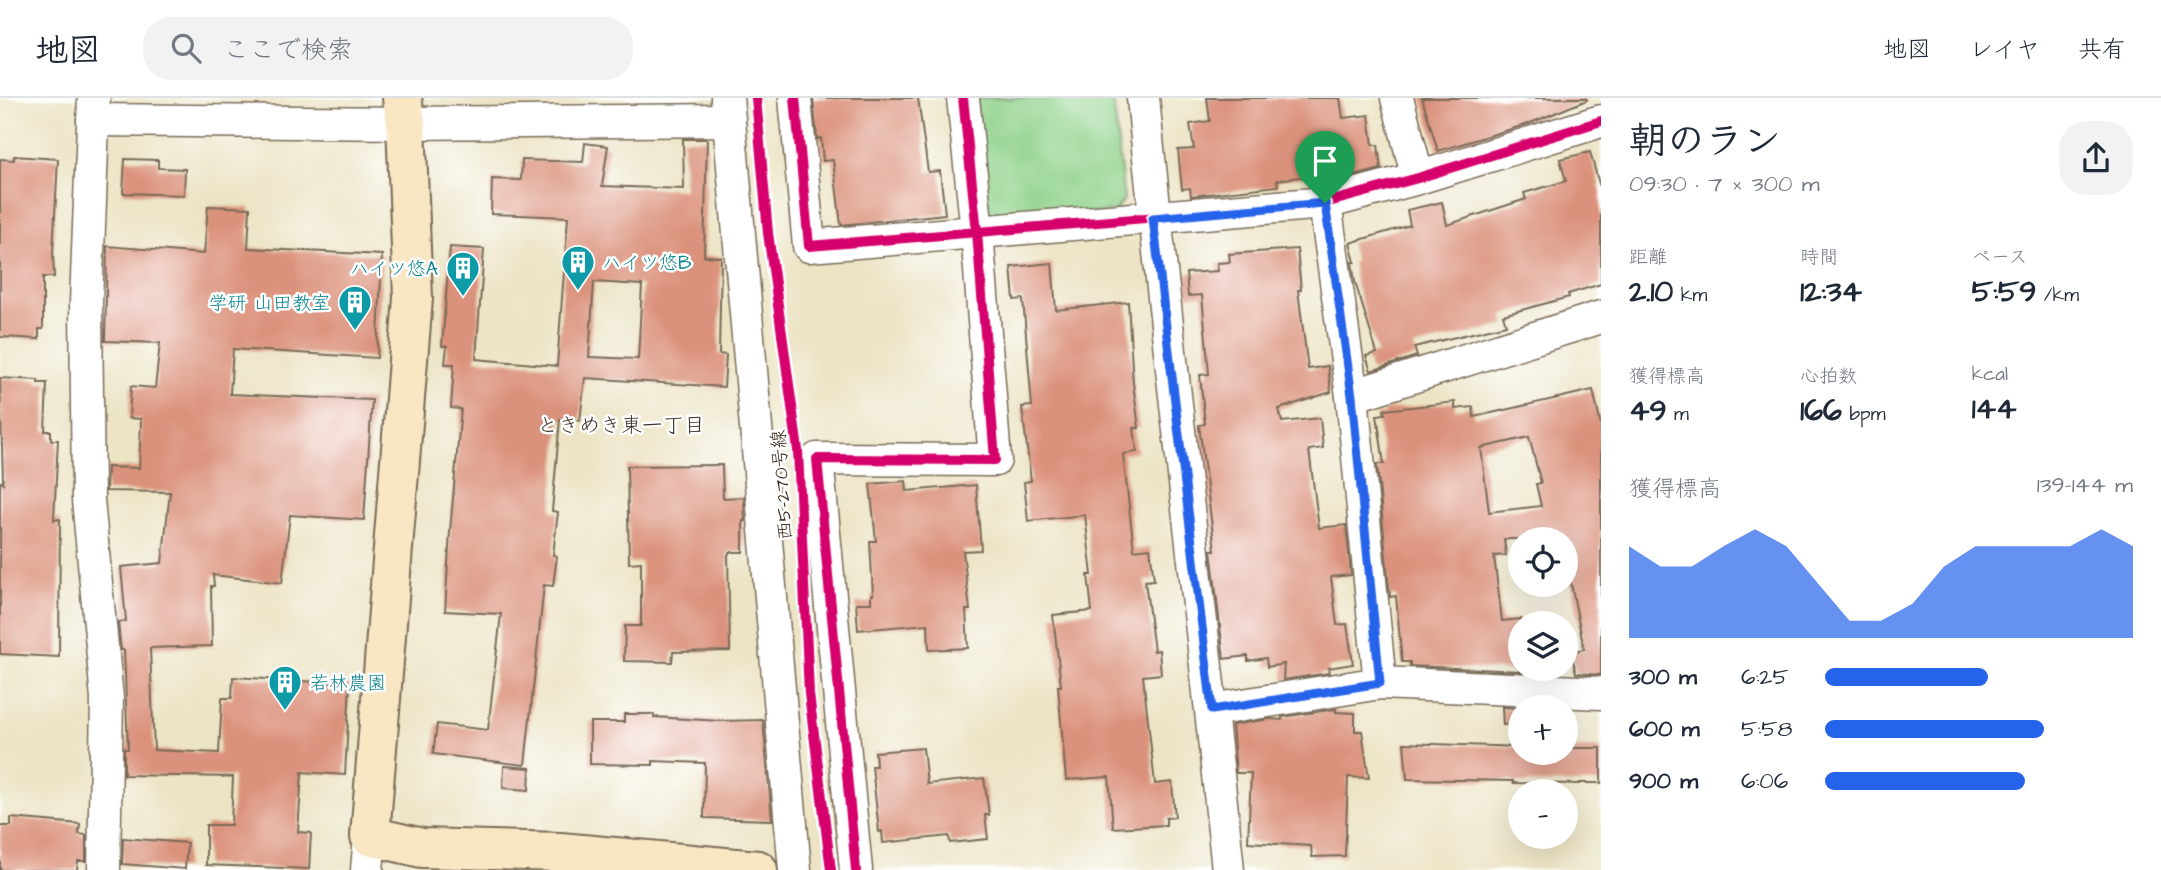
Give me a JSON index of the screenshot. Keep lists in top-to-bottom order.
{
  "streets": {
    "cycle path": ["西5-270号線"]
  },
  "districts": ["ときめき東一丁目"],
  "places": {
    "building": [
      "ハイツ悠B",
      "ハイツ悠A",
      "学研 山田教室",
      "若林農園"
    ]
  },
  "page": {
    "header": "地図",
    "search": "ここで検索",
    "nav": ["地図", "レイヤ", "共有"],
    "heading": ["朝のラン", "09:30 · 7 × 300 m"],
    "stats": [
      ["距離", "2.10 km"],
      ["時間", "12:34"],
      ["ペース", "5:59 /km"],
      ["獲得標高", "49 m"],
      ["心拍数", "166 bpm"],
      ["kcal", "144"]
    ],
    "chart": ["獲得標高", "139–144 m"],
    "map_buttons": ["+", "−"],
    "list": [
      {
        "name": "300 m",
        "note": "6:25"
      },
      {
        "name": "600 m",
        "note": "5:58"
      },
      {
        "name": "900 m",
        "note": "6:06"
      }
    ]
  }
}
